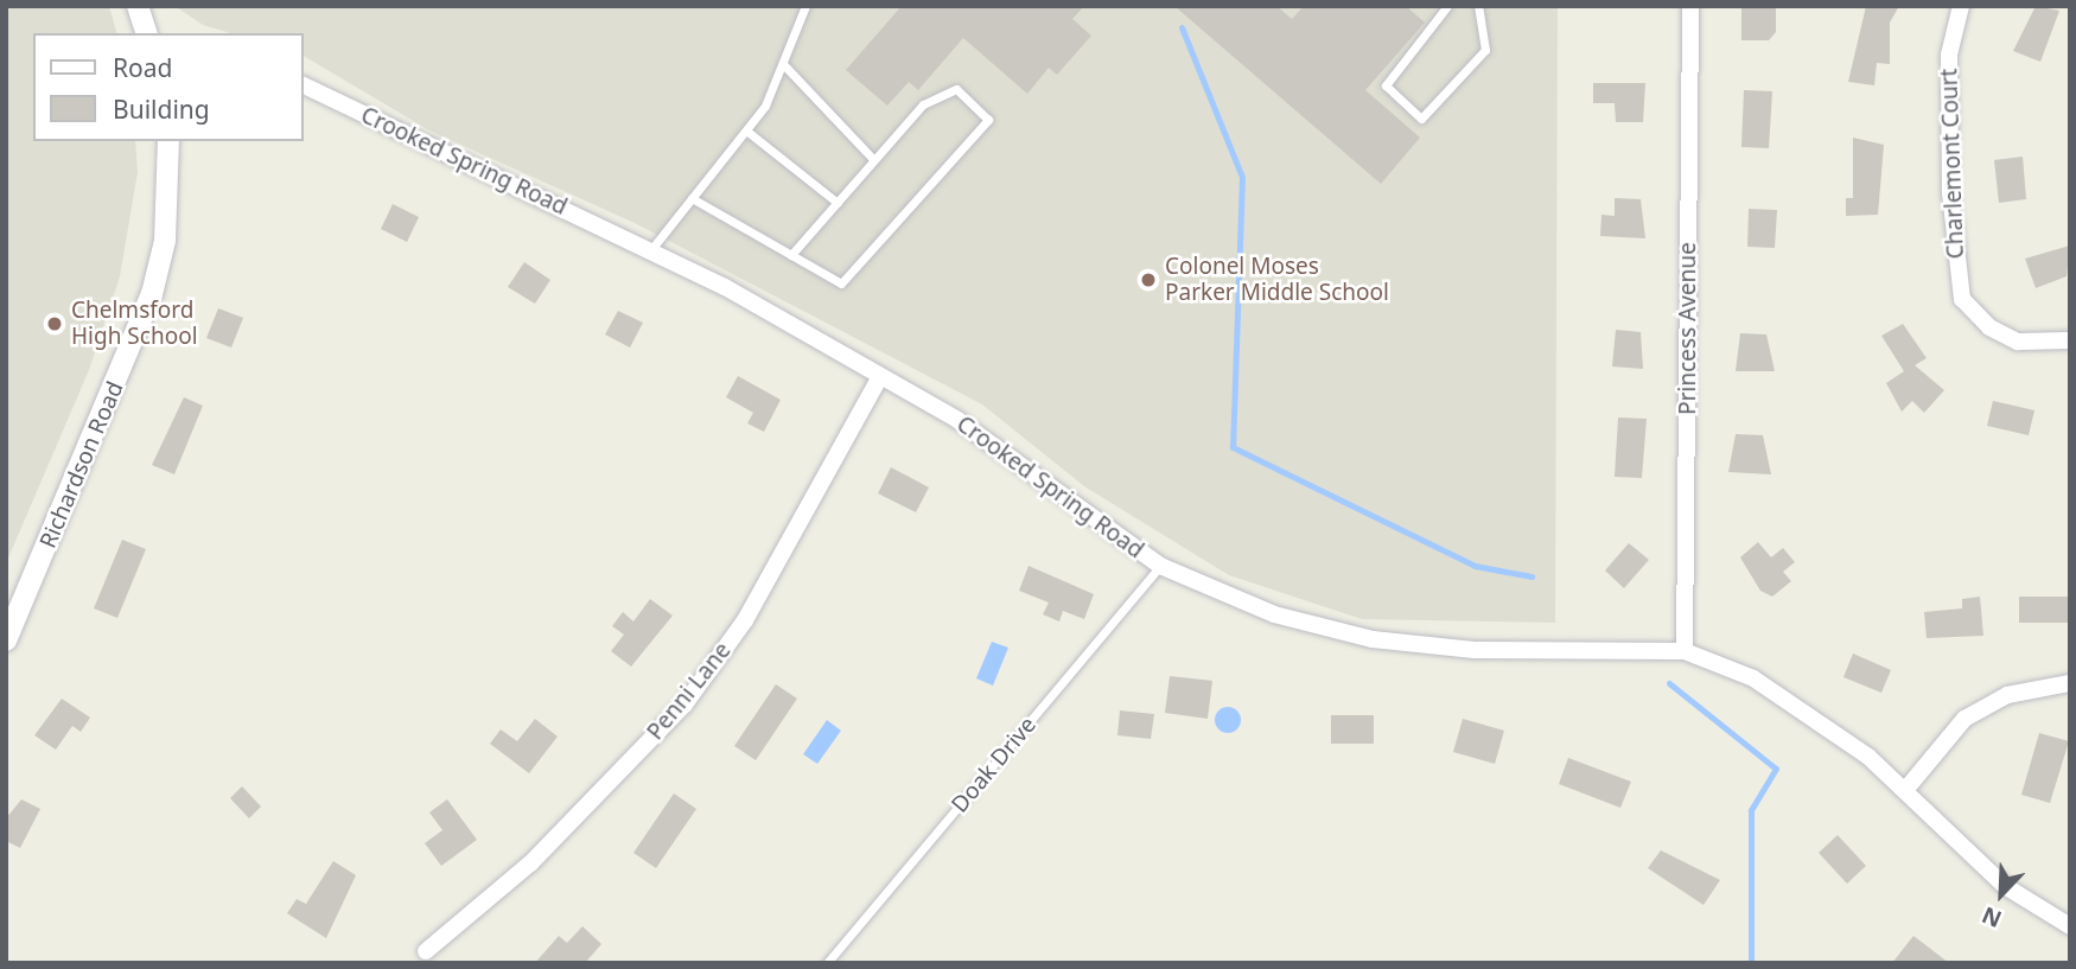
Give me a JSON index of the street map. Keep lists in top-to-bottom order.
{
  "streets": {
    "street": [
      "Crooked Spring Road",
      "Charlemont Court",
      "Princess Avenue",
      "Richardson Road",
      "Penni Lane"
    ],
    "lane": ["Doak Drive"]
  },
  "crossings": [
    ["Crooked Spring Road", "Princess Avenue"],
    ["Crooked Spring Road", "Penni Lane"],
    ["Crooked Spring Road", "Doak Drive"]
  ],
  "places": ["Colonel Moses Parker Middle School", "Chelmsford High School"],
  "legend": ["Road", "Building"],
  "north": "bottom left"
}
